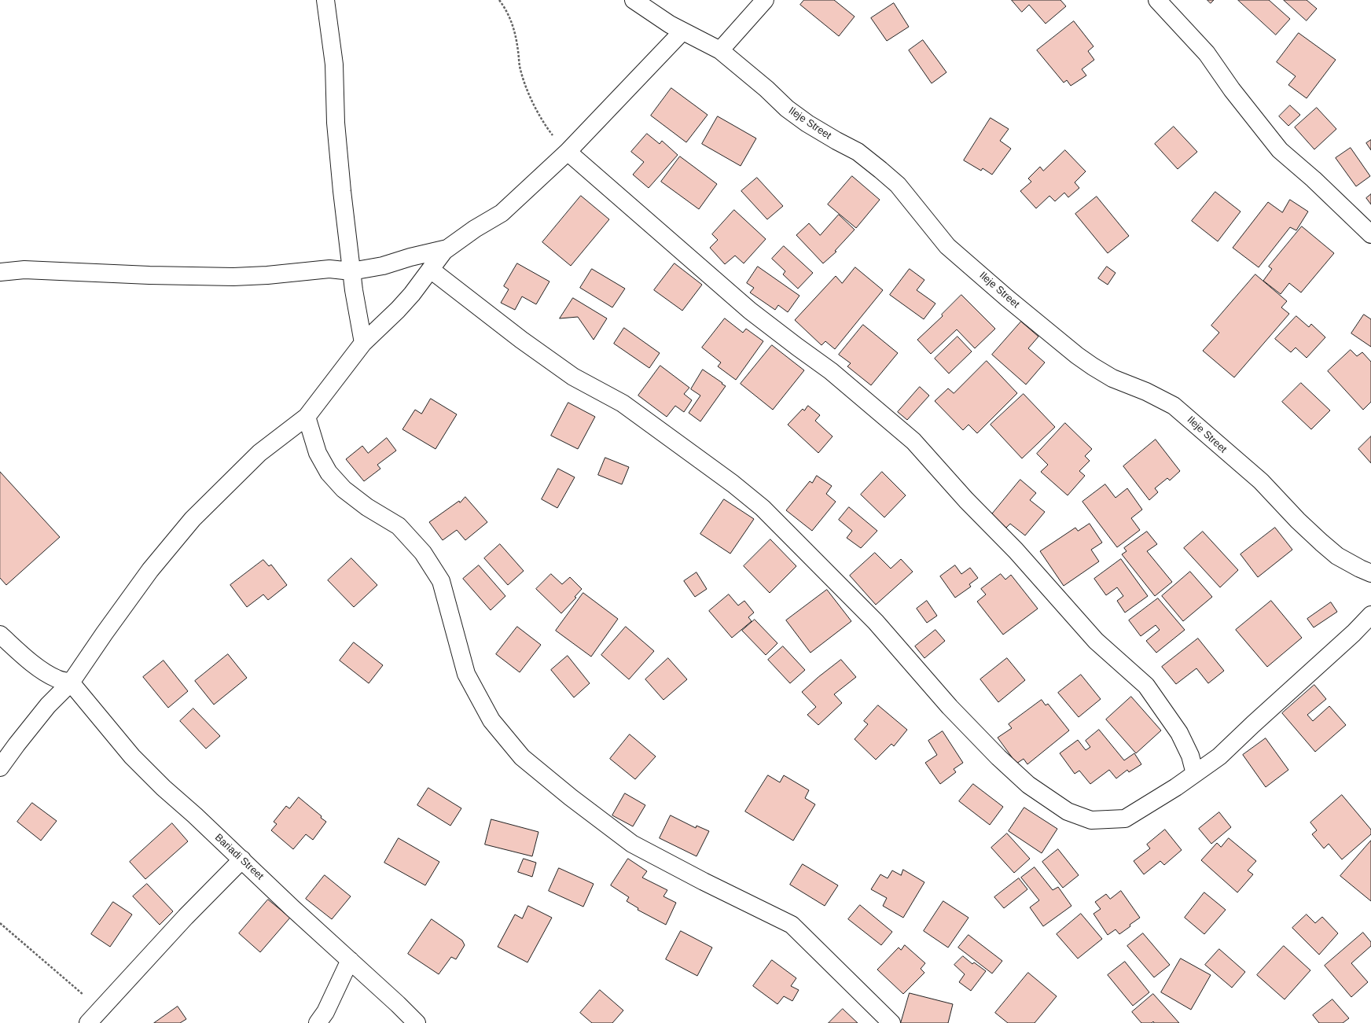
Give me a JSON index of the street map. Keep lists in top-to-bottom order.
{
  "streets": {
    "street": ["Ileje Street", "Bariadi Street"]
  }
}
